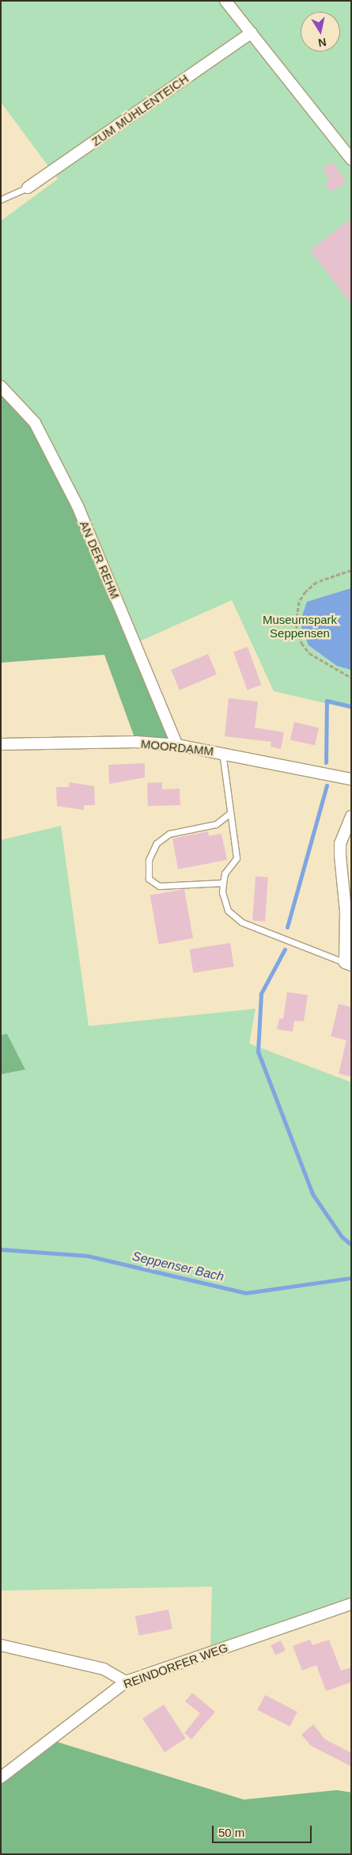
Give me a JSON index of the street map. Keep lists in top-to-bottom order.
{
  "streets": {
    "street": [
      "ZUM MÜHLENTEICH",
      "AN DER REHM",
      "MOORDAMM",
      "REINDORFER WEG"
    ]
  },
  "crossings": [
    ["AN DER REHM", "MOORDAMM"]
  ],
  "water": ["Seppenser Bach"],
  "parks": ["Museumspark Seppensen"],
  "scale_bar": "50 m",
  "north": "bottom"
}
